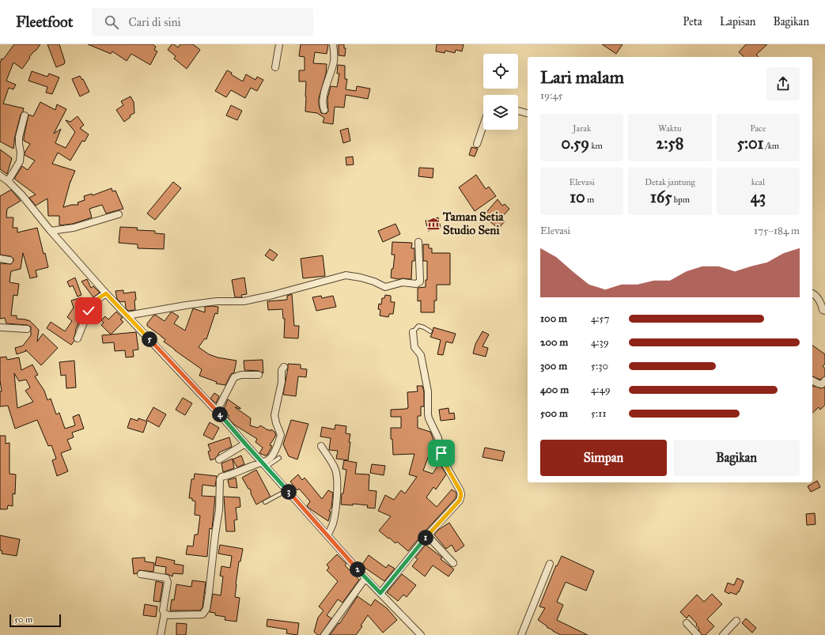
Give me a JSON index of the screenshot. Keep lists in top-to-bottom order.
{
  "places": {
    "museum": ["Taman Setia Studio Seni"]
  },
  "scale_bar": "50 m",
  "page": {
    "header": "Fleetfoot",
    "search": "Cari di sini",
    "nav": ["Peta", "Lapisan", "Bagikan"],
    "heading": ["Lari malam", "19:45"],
    "stats": [
      ["Jarak", "0.59 km"],
      ["Waktu", "2:58"],
      ["Pace", "5:01 /km"],
      ["Elevasi", "10 m"],
      ["Detak jantung", "165 bpm"],
      ["kcal", "43"]
    ],
    "chart": ["Elevasi", "175–184 m"],
    "list": [
      {
        "name": "100 m",
        "note": "4:57"
      },
      {
        "name": "200 m",
        "note": "4:39"
      },
      {
        "name": "300 m",
        "note": "5:30"
      },
      {
        "name": "400 m",
        "note": "4:49"
      },
      {
        "name": "500 m",
        "note": "5:11"
      }
    ],
    "pins": [
      "5",
      "4",
      "3",
      "1",
      "2"
    ],
    "buttons": ["Simpan", "Bagikan"],
    "scale": "50 m"
  }
}
